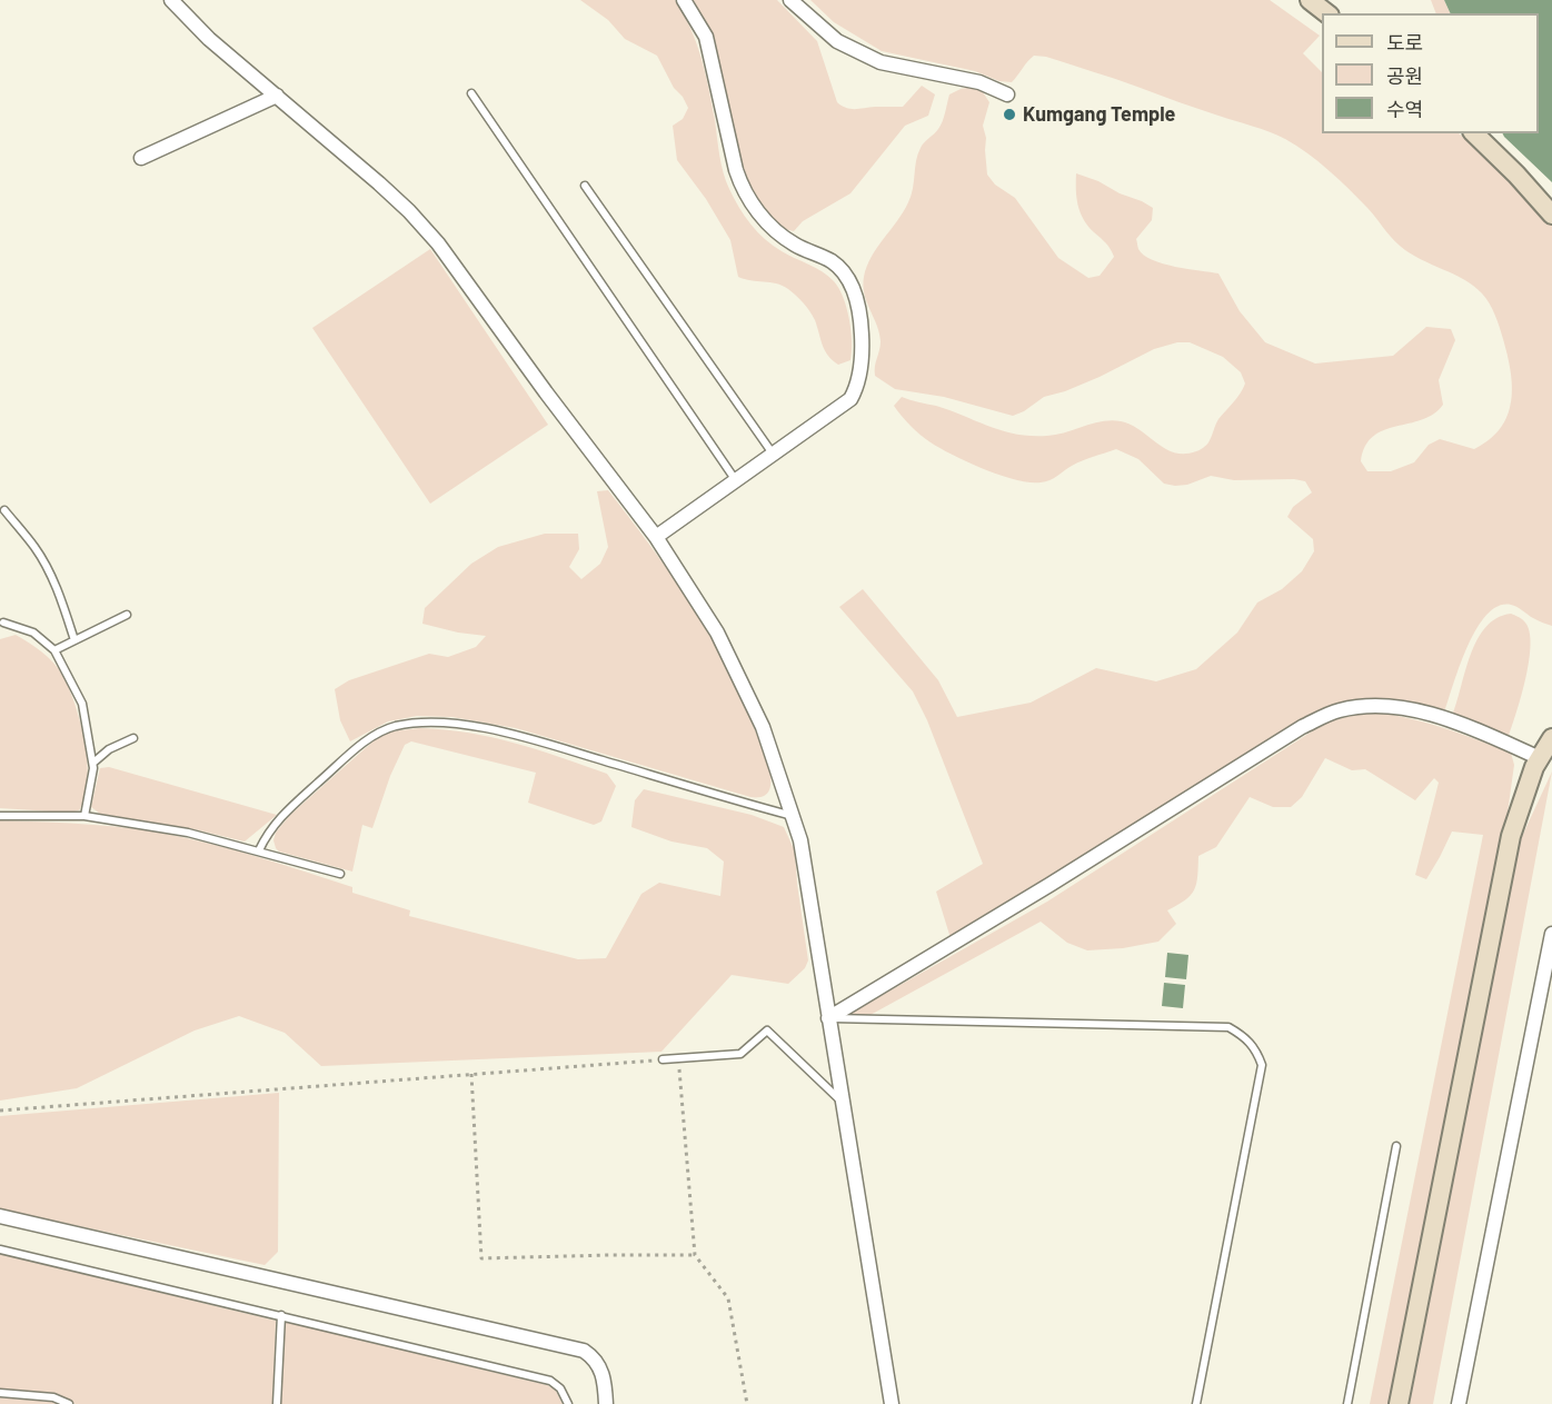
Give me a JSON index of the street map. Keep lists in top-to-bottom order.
{
  "places": ["Kumgang Temple"],
  "legend": ["도로", "공원", "수역"]
}
